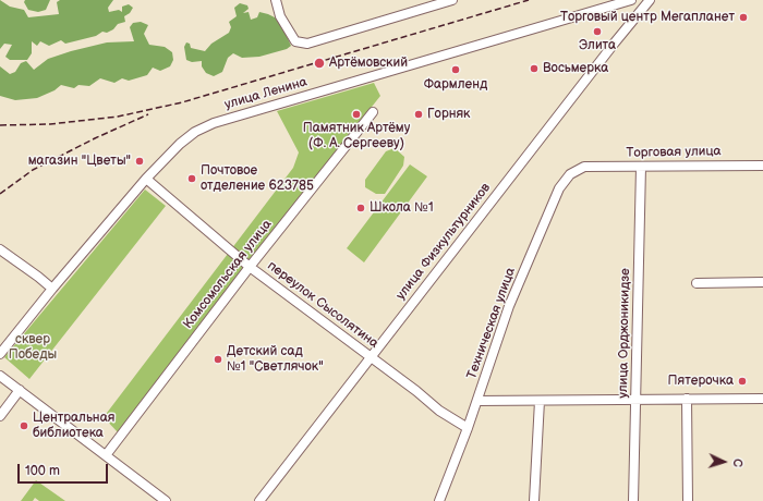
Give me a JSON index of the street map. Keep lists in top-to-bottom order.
{
  "streets": {
    "street": [
      "улица Ленина",
      "Торговая улица",
      "улица Физкультурников",
      "Комсомольская улица",
      "переулок Сысолятина",
      "Техническая улица",
      "улица Орджоникидзе"
    ]
  },
  "crossings": [
    ["улица Ленина", "переулок Сысолятина"],
    ["Торговая улица", "Техническая улица"],
    ["Торговая улица", "улица Орджоникидзе"],
    ["улица Физкультурников", "переулок Сысолятина"],
    ["Комсомольская улица", "переулок Сысолятина"],
    ["переулок Сысолятина", "Техническая улица"]
  ],
  "parks": ["сквер Победы"],
  "places": [
    "Торговый центр Мегапланет",
    "Элита",
    "Артёмовский",
    "Восьмерка",
    "Фармленд",
    "Памятник Артёму (Ф. А. Сергееву)",
    "Горняк",
    "магазин \"Цветы\"",
    "Почтовое отделение 623785",
    "Школа №1",
    "Детский сад №1 \"Светлячок\"",
    "Пятерочка",
    "Центральная библиотека"
  ],
  "scale_bar": "100 m",
  "north": "right"
}
